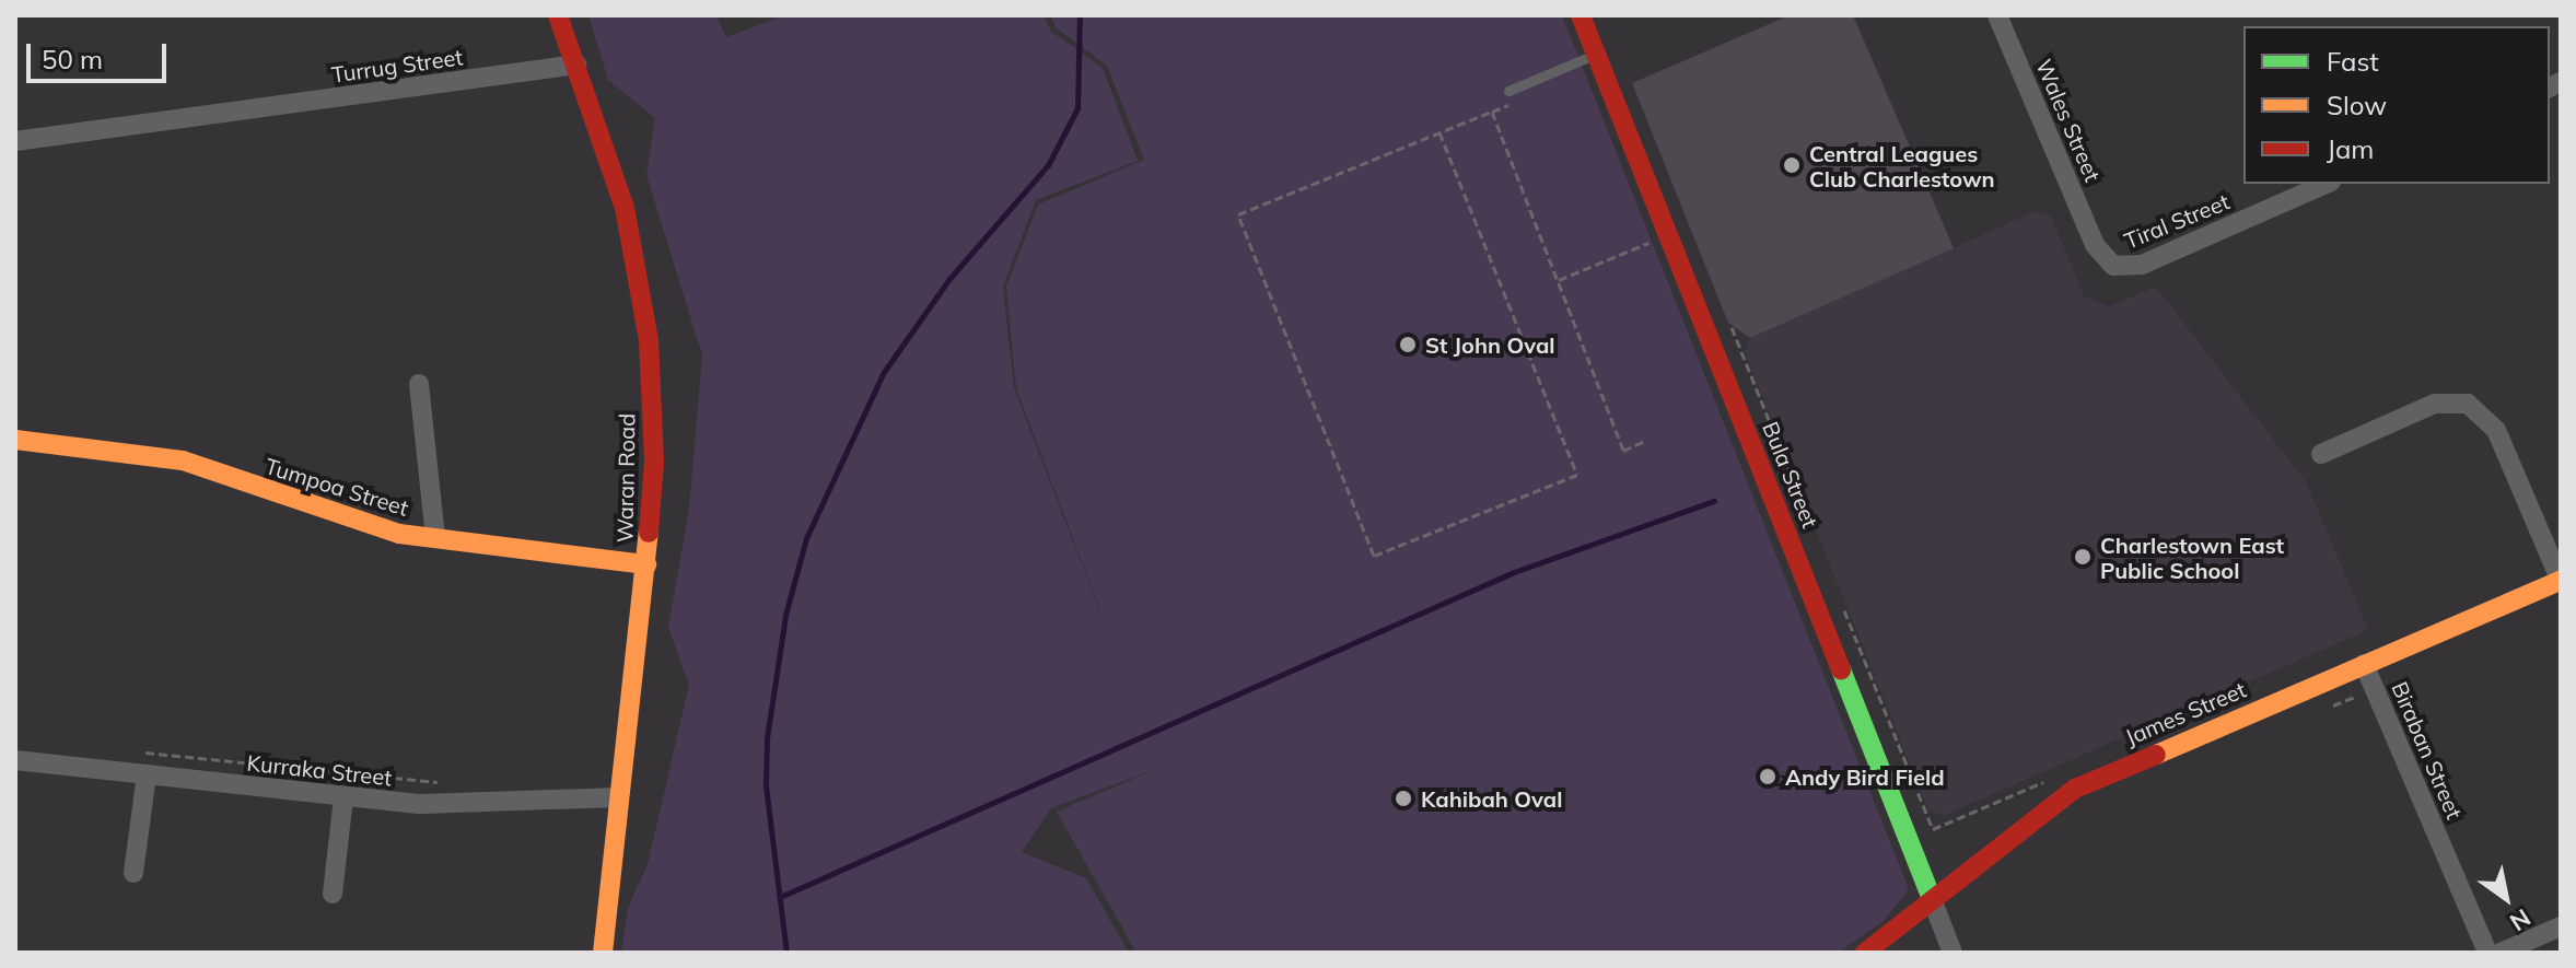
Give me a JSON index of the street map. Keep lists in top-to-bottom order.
{
  "streets": {
    "street": [
      "Turrug Street",
      "Wales Street",
      "Tiral Street",
      "Bula Street",
      "Waran Road",
      "Tumpoa Street",
      "James Street",
      "Biraban Street",
      "Kurraka Street"
    ]
  },
  "crossings": [
    ["Turrug Street", "Waran Road"],
    ["Wales Street", "Tiral Street"],
    ["Bula Street", "James Street"],
    ["Waran Road", "Tumpoa Street"],
    ["Waran Road", "Kurraka Street"],
    ["James Street", "Biraban Street"]
  ],
  "places": [
    "Central Leagues Club Charlestown",
    "St John Oval",
    "Charlestown East Public School",
    "Andy Bird Field",
    "Kahibah Oval"
  ],
  "legend": ["Fast", "Slow", "Jam"],
  "scale_bar": "50 m",
  "north": "bottom right"
}
